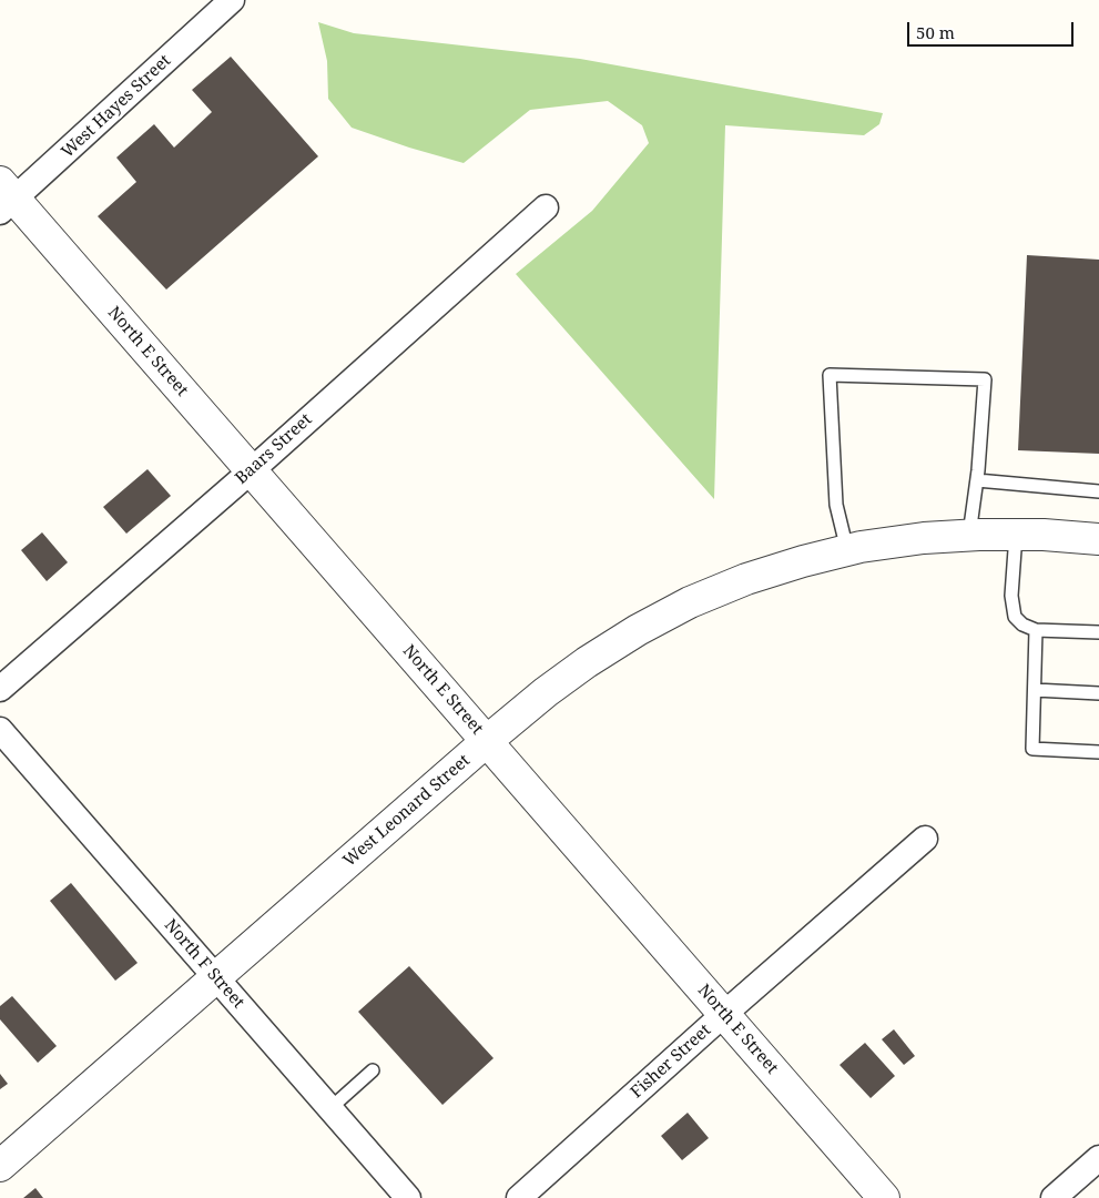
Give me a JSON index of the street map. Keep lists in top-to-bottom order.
{
  "streets": {
    "street": [
      "West Hayes Street",
      "North E Street",
      "Baars Street",
      "West Leonard Street",
      "North F Street",
      "Fisher Street"
    ]
  },
  "crossings": [
    ["West Hayes Street", "North E Street"],
    ["North E Street", "Baars Street"],
    ["North E Street", "West Leonard Street"],
    ["North E Street", "Fisher Street"],
    ["West Leonard Street", "North F Street"]
  ],
  "scale_bar": "50 m"
}
